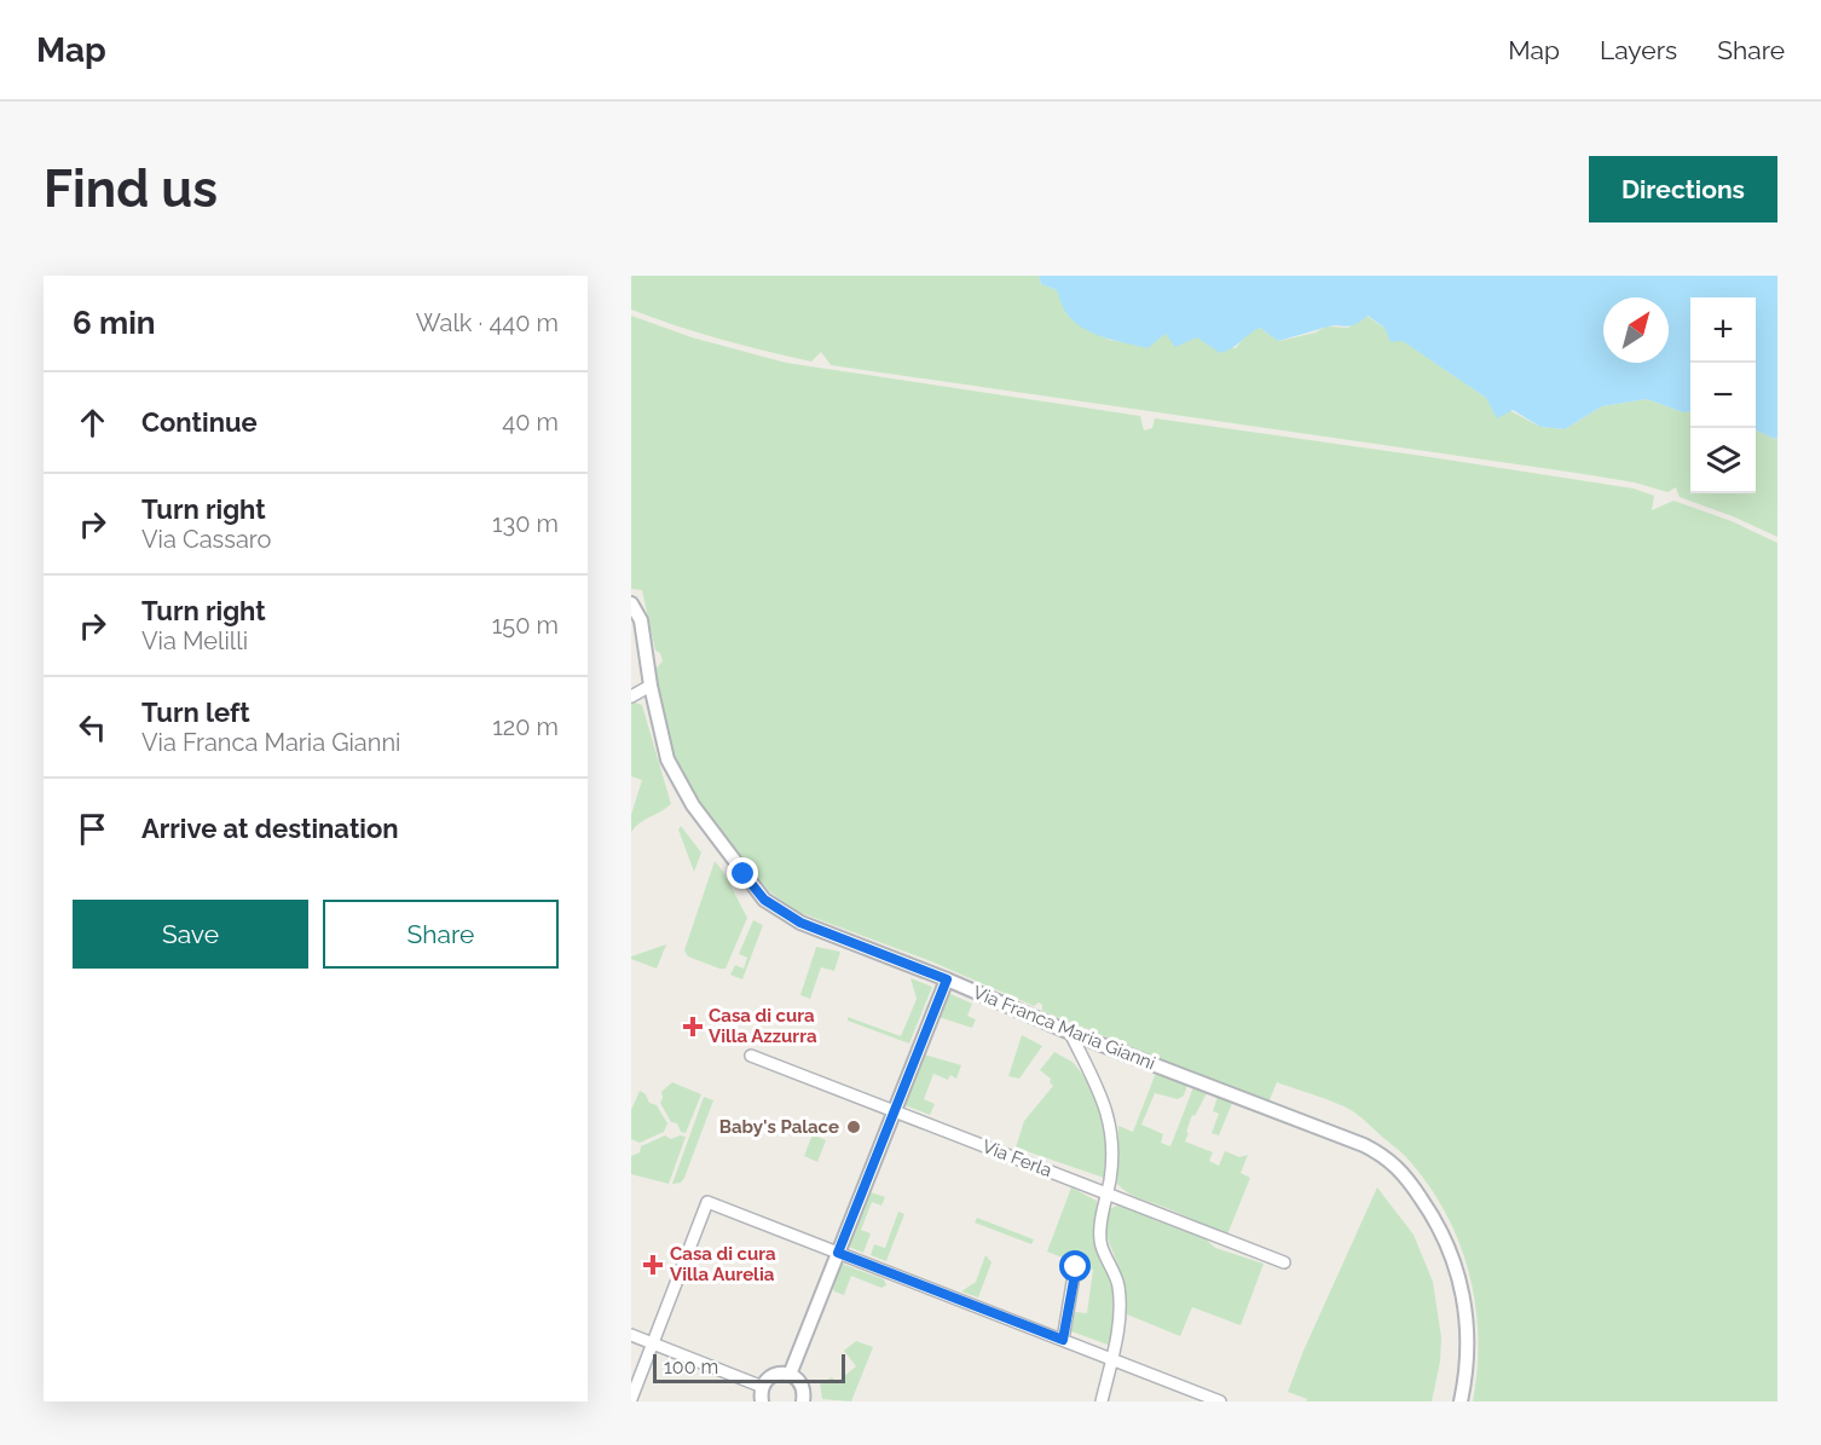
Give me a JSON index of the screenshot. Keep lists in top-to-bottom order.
{
  "streets": {
    "street": ["Via Franca Maria Gianni", "Via Ferla"]
  },
  "places": {
    "health": ["Casa di cura Villa Azzurra", "Casa di cura Villa Aurelia"],
    "other": ["Baby's Palace"]
  },
  "scale_bar": "100 m",
  "north": "top right",
  "page": {
    "header": "Map",
    "nav": ["Map", "Layers", "Share"],
    "buttons": [
      "Directions",
      ["Save", "Share"]
    ],
    "title": "Find us",
    "heading": ["6 min", "Walk · 440 m"],
    "map_buttons": ["+", "−"],
    "list": [
      ["Continue", "40 m"],
      ["Turn right", "Via Cassaro", "130 m"],
      ["Turn right", "Via Melilli", "150 m"],
      ["Turn left", "Via Franca Maria Gianni", "120 m"],
      "Arrive at destination"
    ],
    "scale": "100 m"
  }
}
